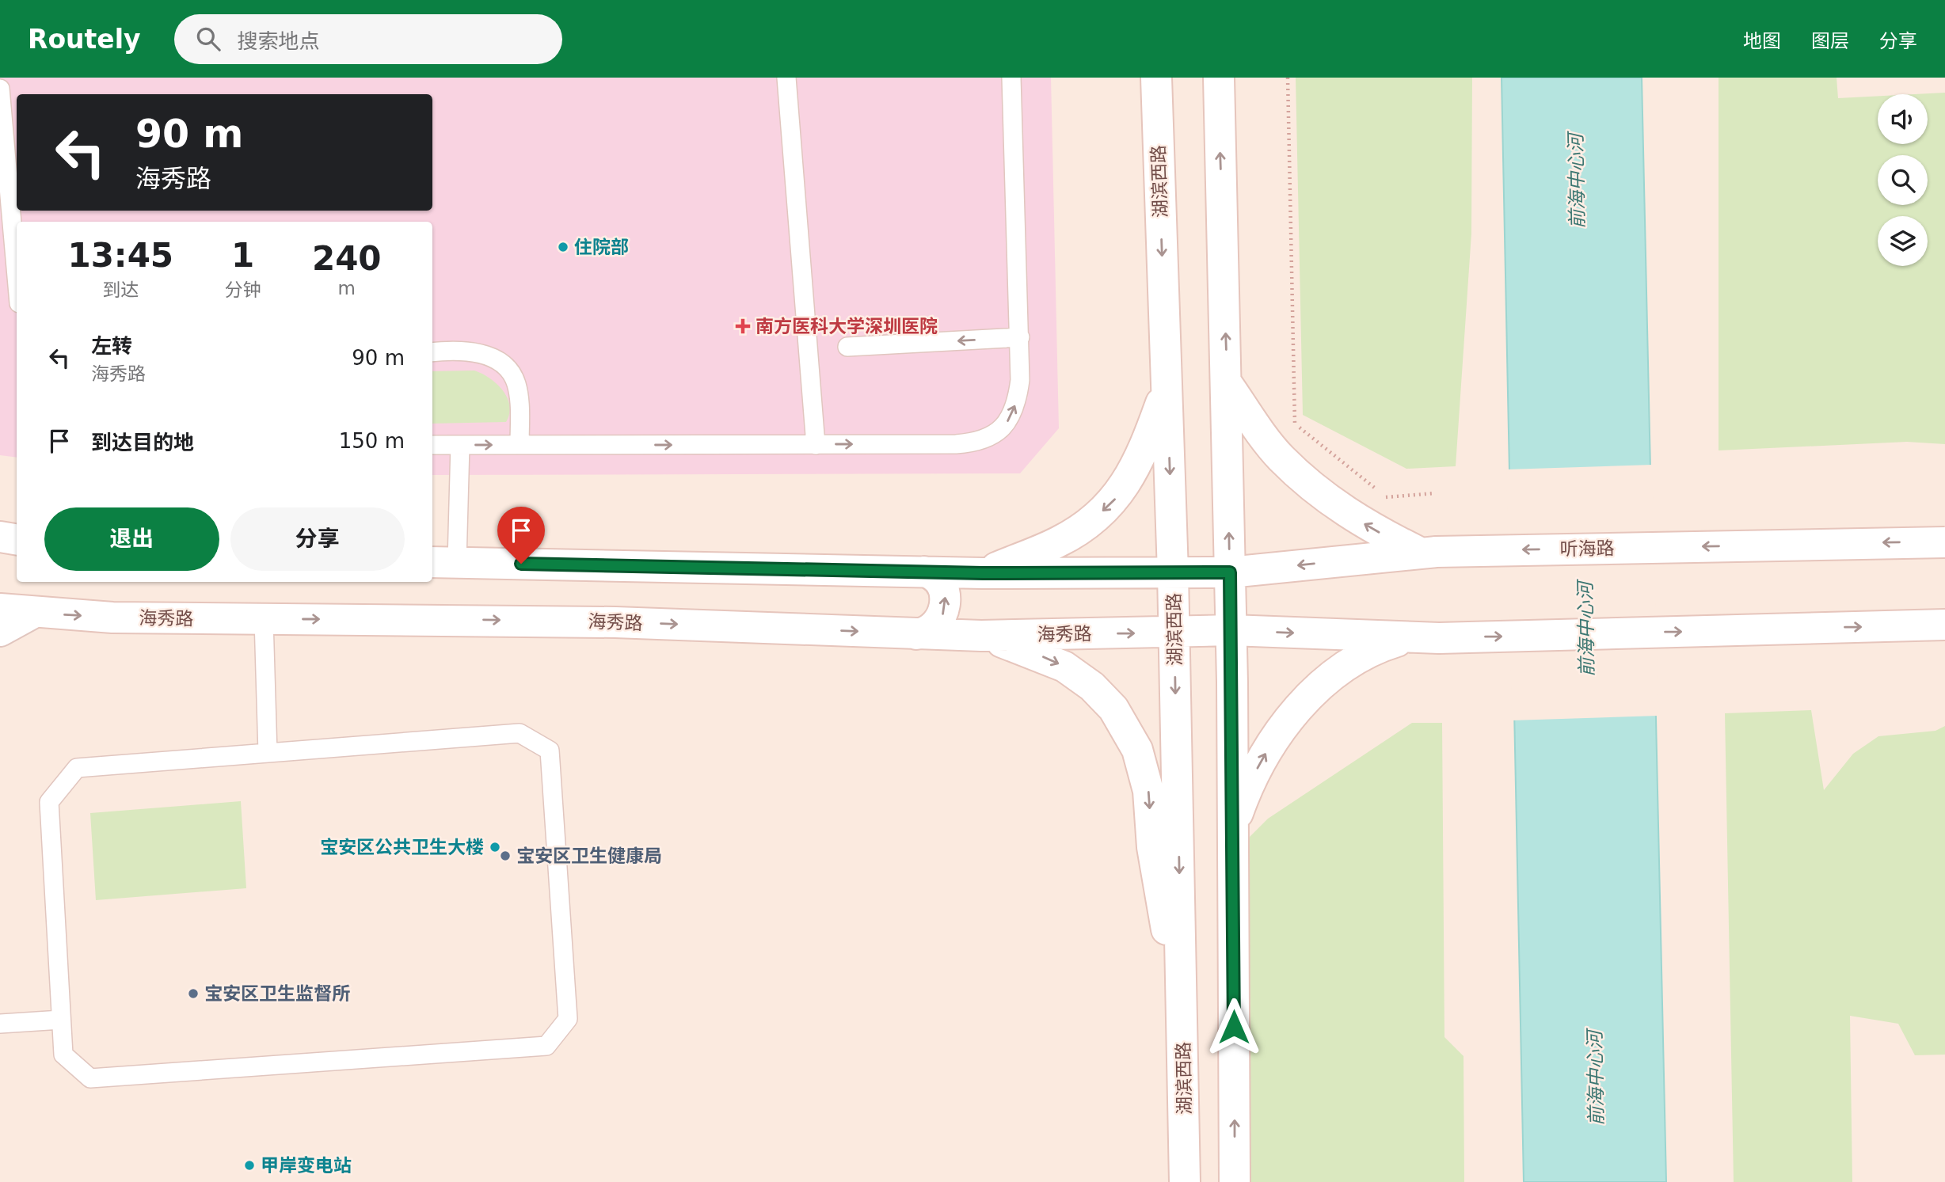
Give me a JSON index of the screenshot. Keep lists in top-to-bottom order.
{
  "streets": {
    "main road": ["湖滨西路", "听海路", "海秀路"]
  },
  "crossings": [
    ["湖滨西路", "海秀路"]
  ],
  "water": ["前海中心河"],
  "places": {
    "other": [
      "住院部",
      "宝安区公共卫生大楼",
      "宝安区卫生健康局",
      "宝安区卫生监督所",
      "甲岸变电站"
    ],
    "health": ["南方医科大学深圳医院"]
  },
  "page": {
    "header": "Routely",
    "search": "搜索地点",
    "nav": ["地图", "图层", "分享"],
    "turn": ["90 m", "海秀路"],
    "eta": [
      "13:45",
      "到达",
      "1",
      "分钟",
      "240",
      "m"
    ],
    "list": [
      {
        "name": "左转",
        "note": "海秀路",
        "value": "90 m"
      },
      {
        "name": "到达目的地",
        "value": "150 m"
      }
    ],
    "buttons": ["退出", "分享"]
  }
}
